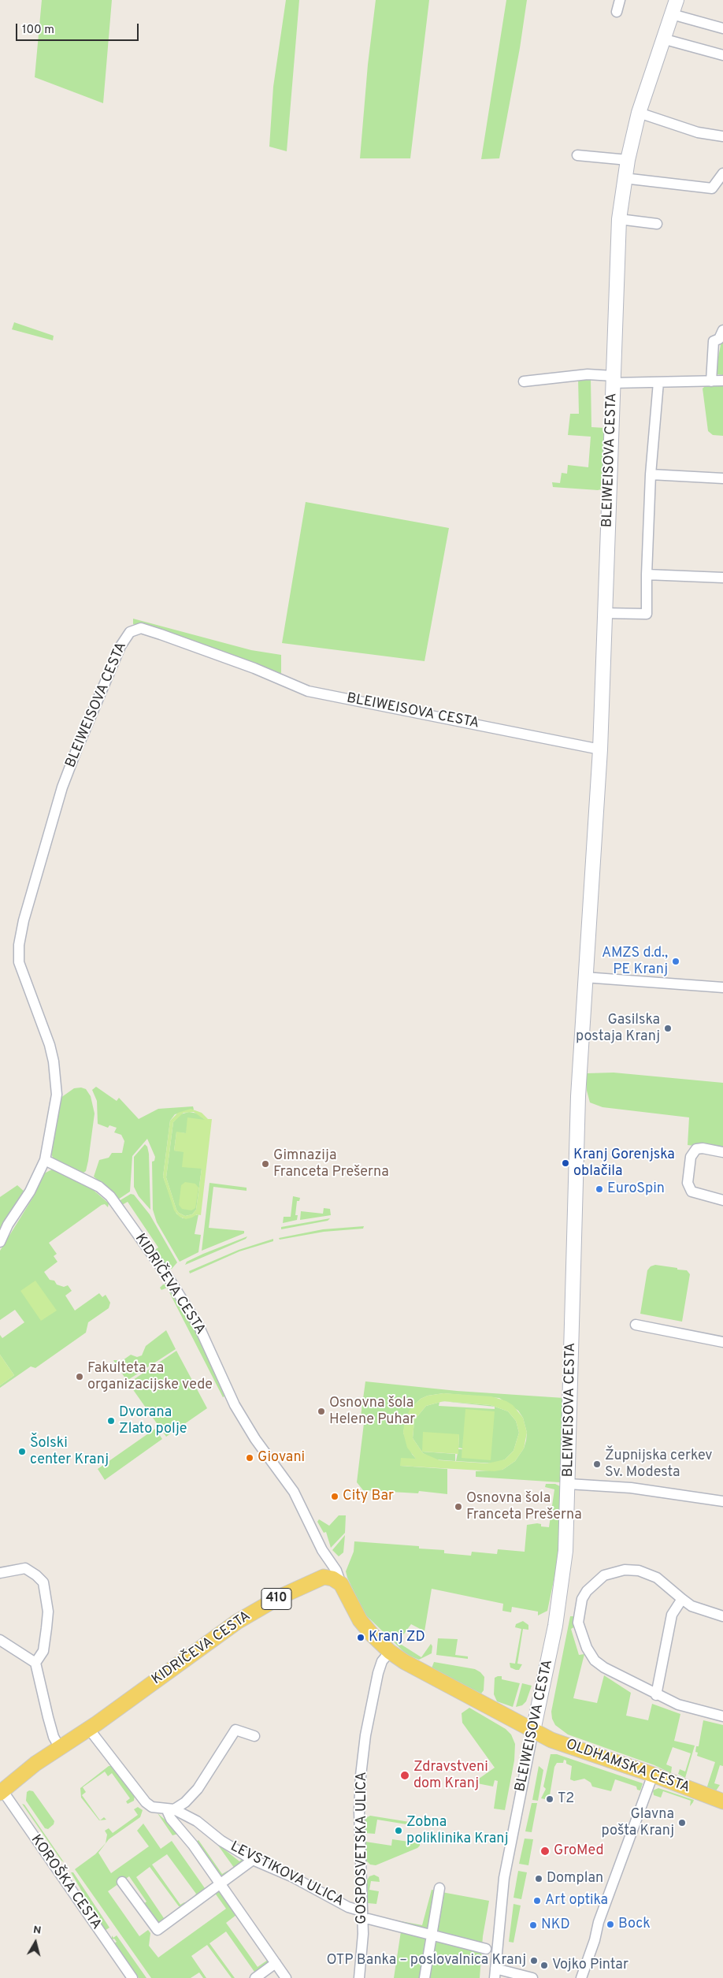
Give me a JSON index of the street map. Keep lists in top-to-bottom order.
{
  "streets": {
    "main road": [
      "BLEIWEISOVA CESTA",
      "KIDRIČEVA CESTA",
      "410",
      "OLDHAMSKA CESTA"
    ],
    "street": ["GOSPOSVETSKA ULICA", "LEVSTIKOVA ULICA", "KOROŠKA CESTA"]
  },
  "crossings": [
    ["BLEIWEISOVA CESTA", "KIDRIČEVA CESTA"],
    ["BLEIWEISOVA CESTA", "OLDHAMSKA CESTA"],
    ["KIDRIČEVA CESTA", "OLDHAMSKA CESTA"],
    ["KIDRIČEVA CESTA", "GOSPOSVETSKA ULICA"],
    ["KIDRIČEVA CESTA", "KOROŠKA CESTA"],
    ["GOSPOSVETSKA ULICA", "LEVSTIKOVA ULICA"]
  ],
  "places": [
    "AMZS d.d., PE Kranj",
    "Gasilska postaja Kranj",
    "Kranj Gorenjska oblačila",
    "Gimnazija Franceta Prešerna",
    "EuroSpin",
    "Fakulteta za organizacijske vede",
    "Osnovna šola Helene Puhar",
    "Dvorana Zlato polje",
    "Šolski center Kranj",
    "Giovani",
    "Župnijska cerkev Sv. Modesta",
    "City Bar",
    "Osnovna šola Franceta Prešerna",
    "Kranj ZD",
    "Zdravstveni dom Kranj",
    "T2",
    "Glavna pošta Kranj",
    "Zobna poliklinika Kranj",
    "GroMed",
    "Domplan",
    "Art optika",
    "Bock",
    "NKD",
    "OTP Banka – poslovalnica Kranj",
    "Vojko Pintar"
  ],
  "scale_bar": "100 m",
  "north": "top"
}
